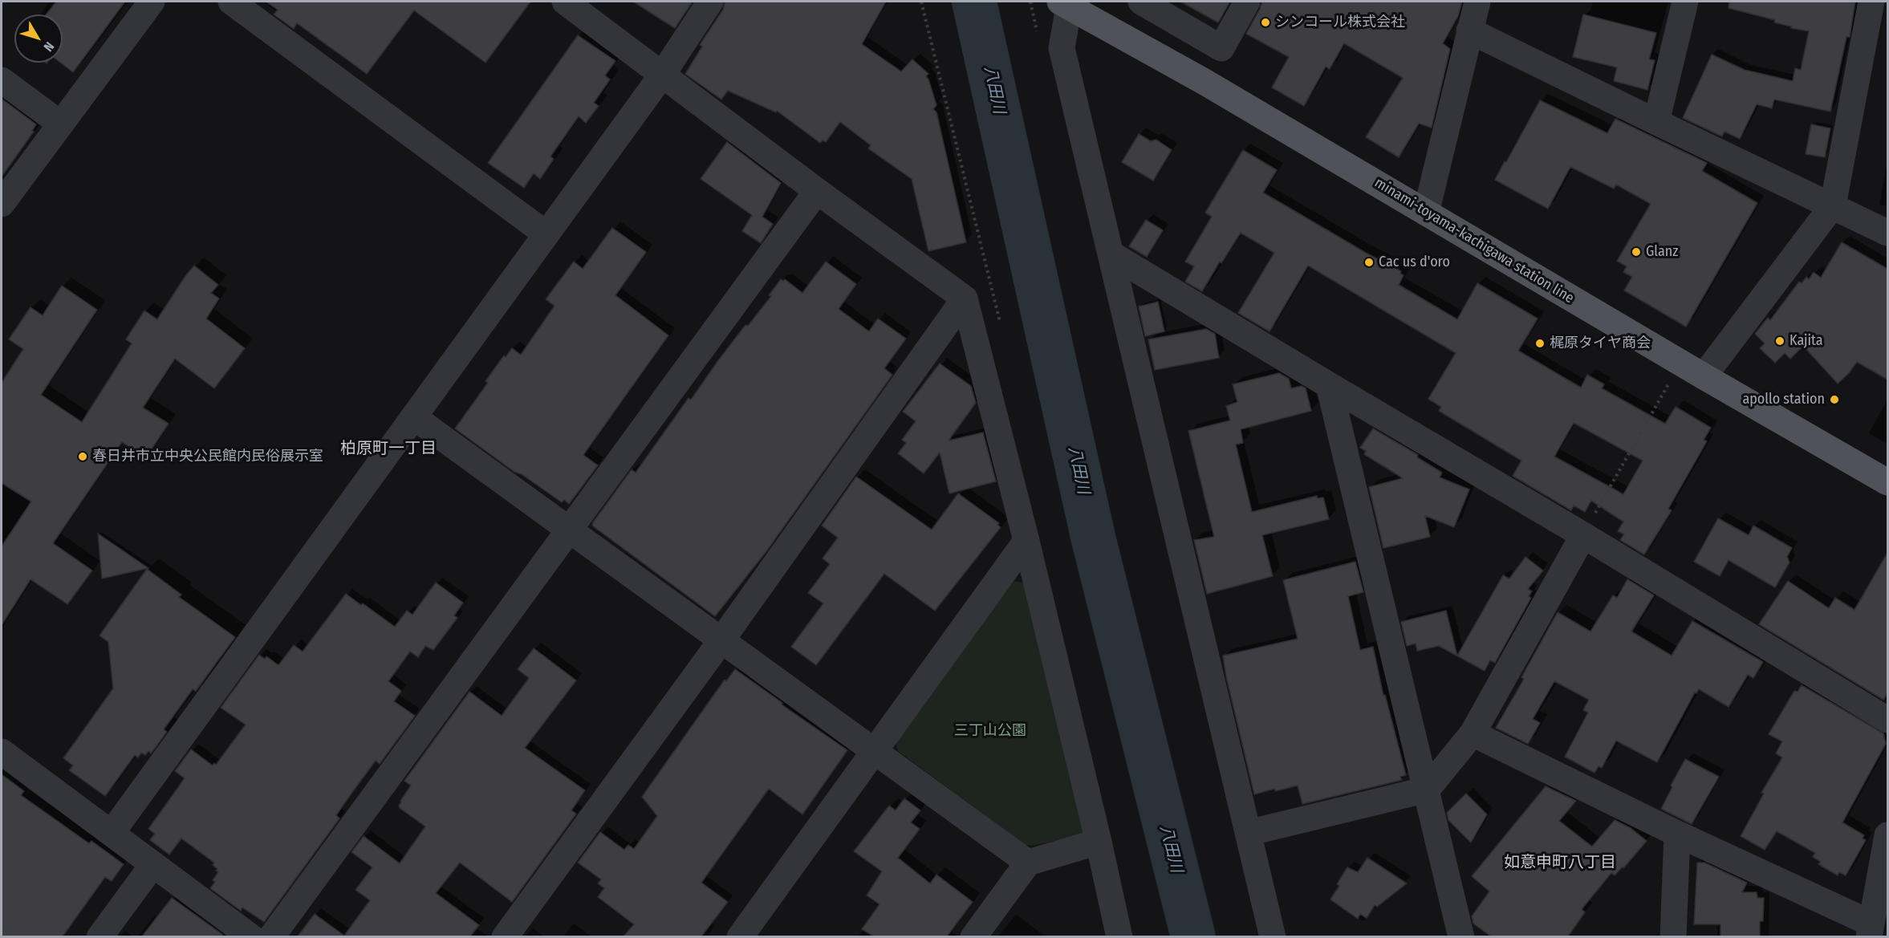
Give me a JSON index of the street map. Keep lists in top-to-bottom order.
{
  "streets": {
    "main road": ["minami-toyama-kachigawa station line"]
  },
  "districts": ["柏原町一丁目", "如意申町八丁目"],
  "water": ["八田川"],
  "parks": ["三丁山公園"],
  "places": [
    "シンコール株式会社",
    "Glanz",
    "Cac us d'oro",
    "Kajita",
    "梶原タイヤ商会",
    "apollo station",
    "春日井市立中央公民館内民俗展示室"
  ],
  "north": "bottom right"
}
